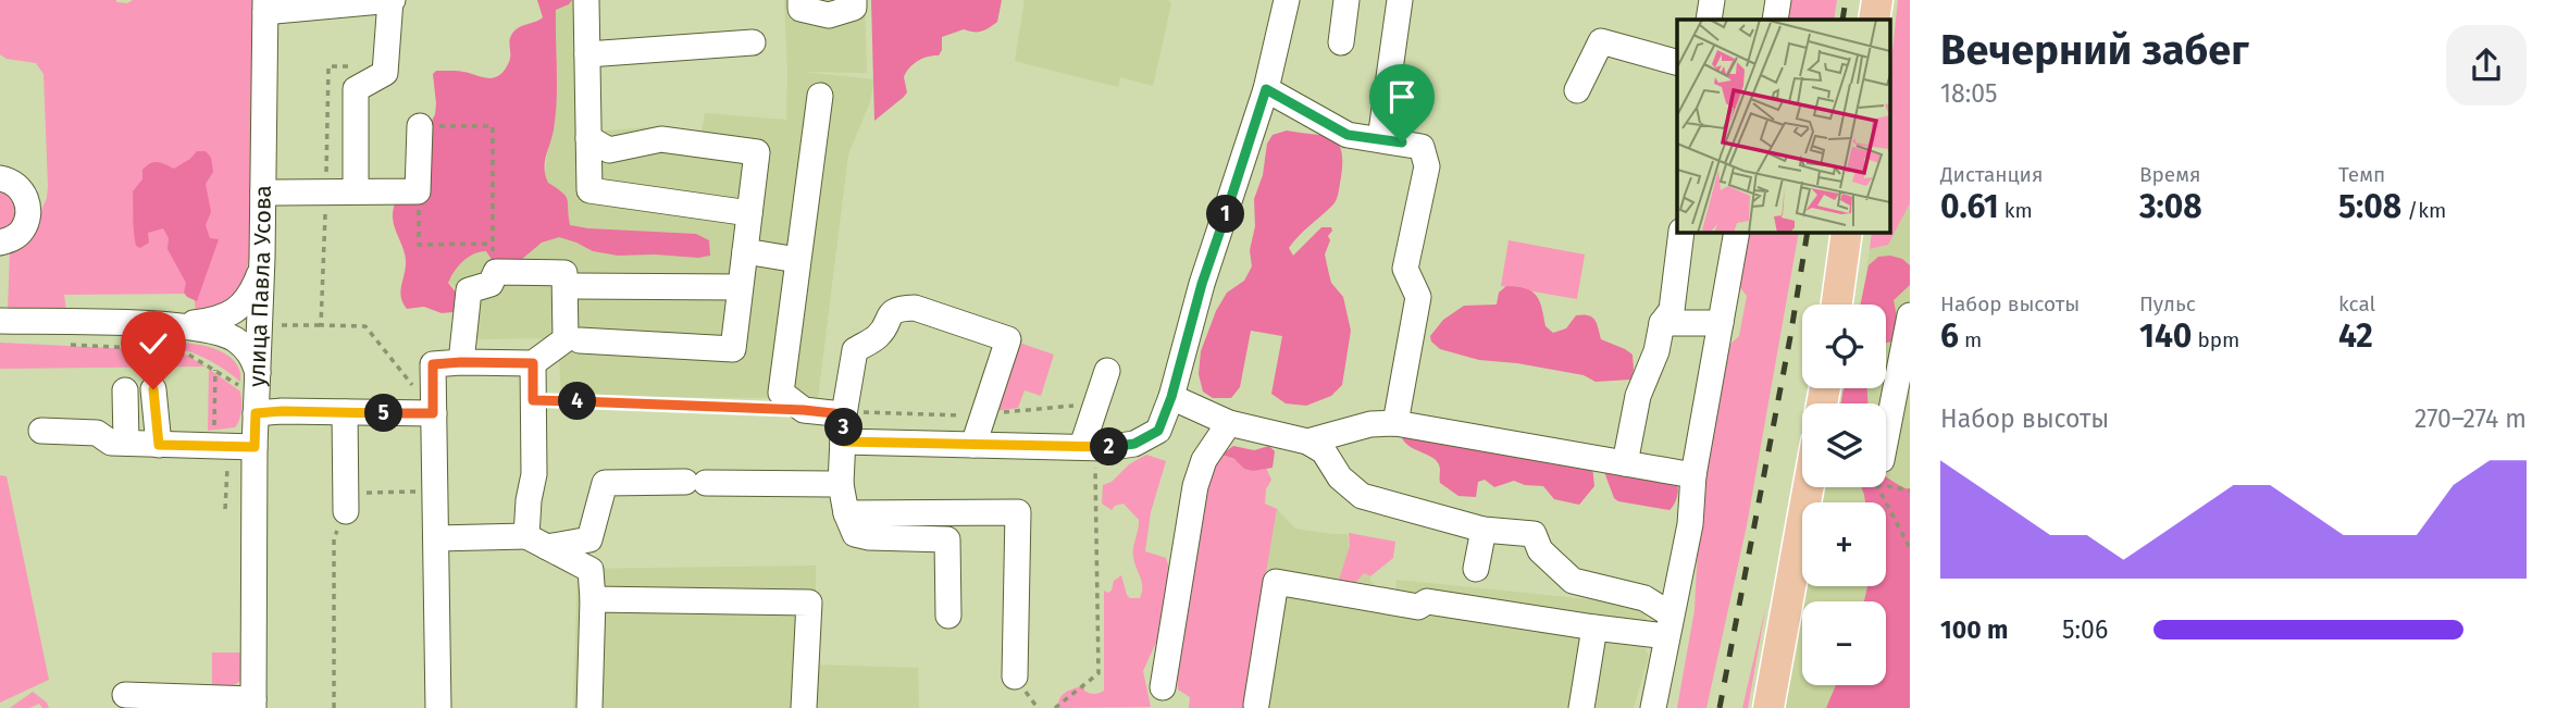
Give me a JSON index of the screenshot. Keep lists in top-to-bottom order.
{
  "streets": {
    "street": ["улица Павла Усова"]
  },
  "page": {
    "heading": ["Вечерний забег", "18:05"],
    "stats": [
      ["Дистанция", "0.61 km"],
      ["Время", "3:08"],
      ["Темп", "5:08 /km"],
      ["Набор высоты", "6 m"],
      ["Пульс", "140 bpm"],
      ["kcal", "42"]
    ],
    "pins": [
      "1",
      "4",
      "5",
      "3",
      "2"
    ],
    "map_buttons": ["+", "−"],
    "chart": ["Набор высоты", "270–274 m"],
    "list": [
      {
        "name": "100 m",
        "note": "5:06"
      }
    ]
  }
}
